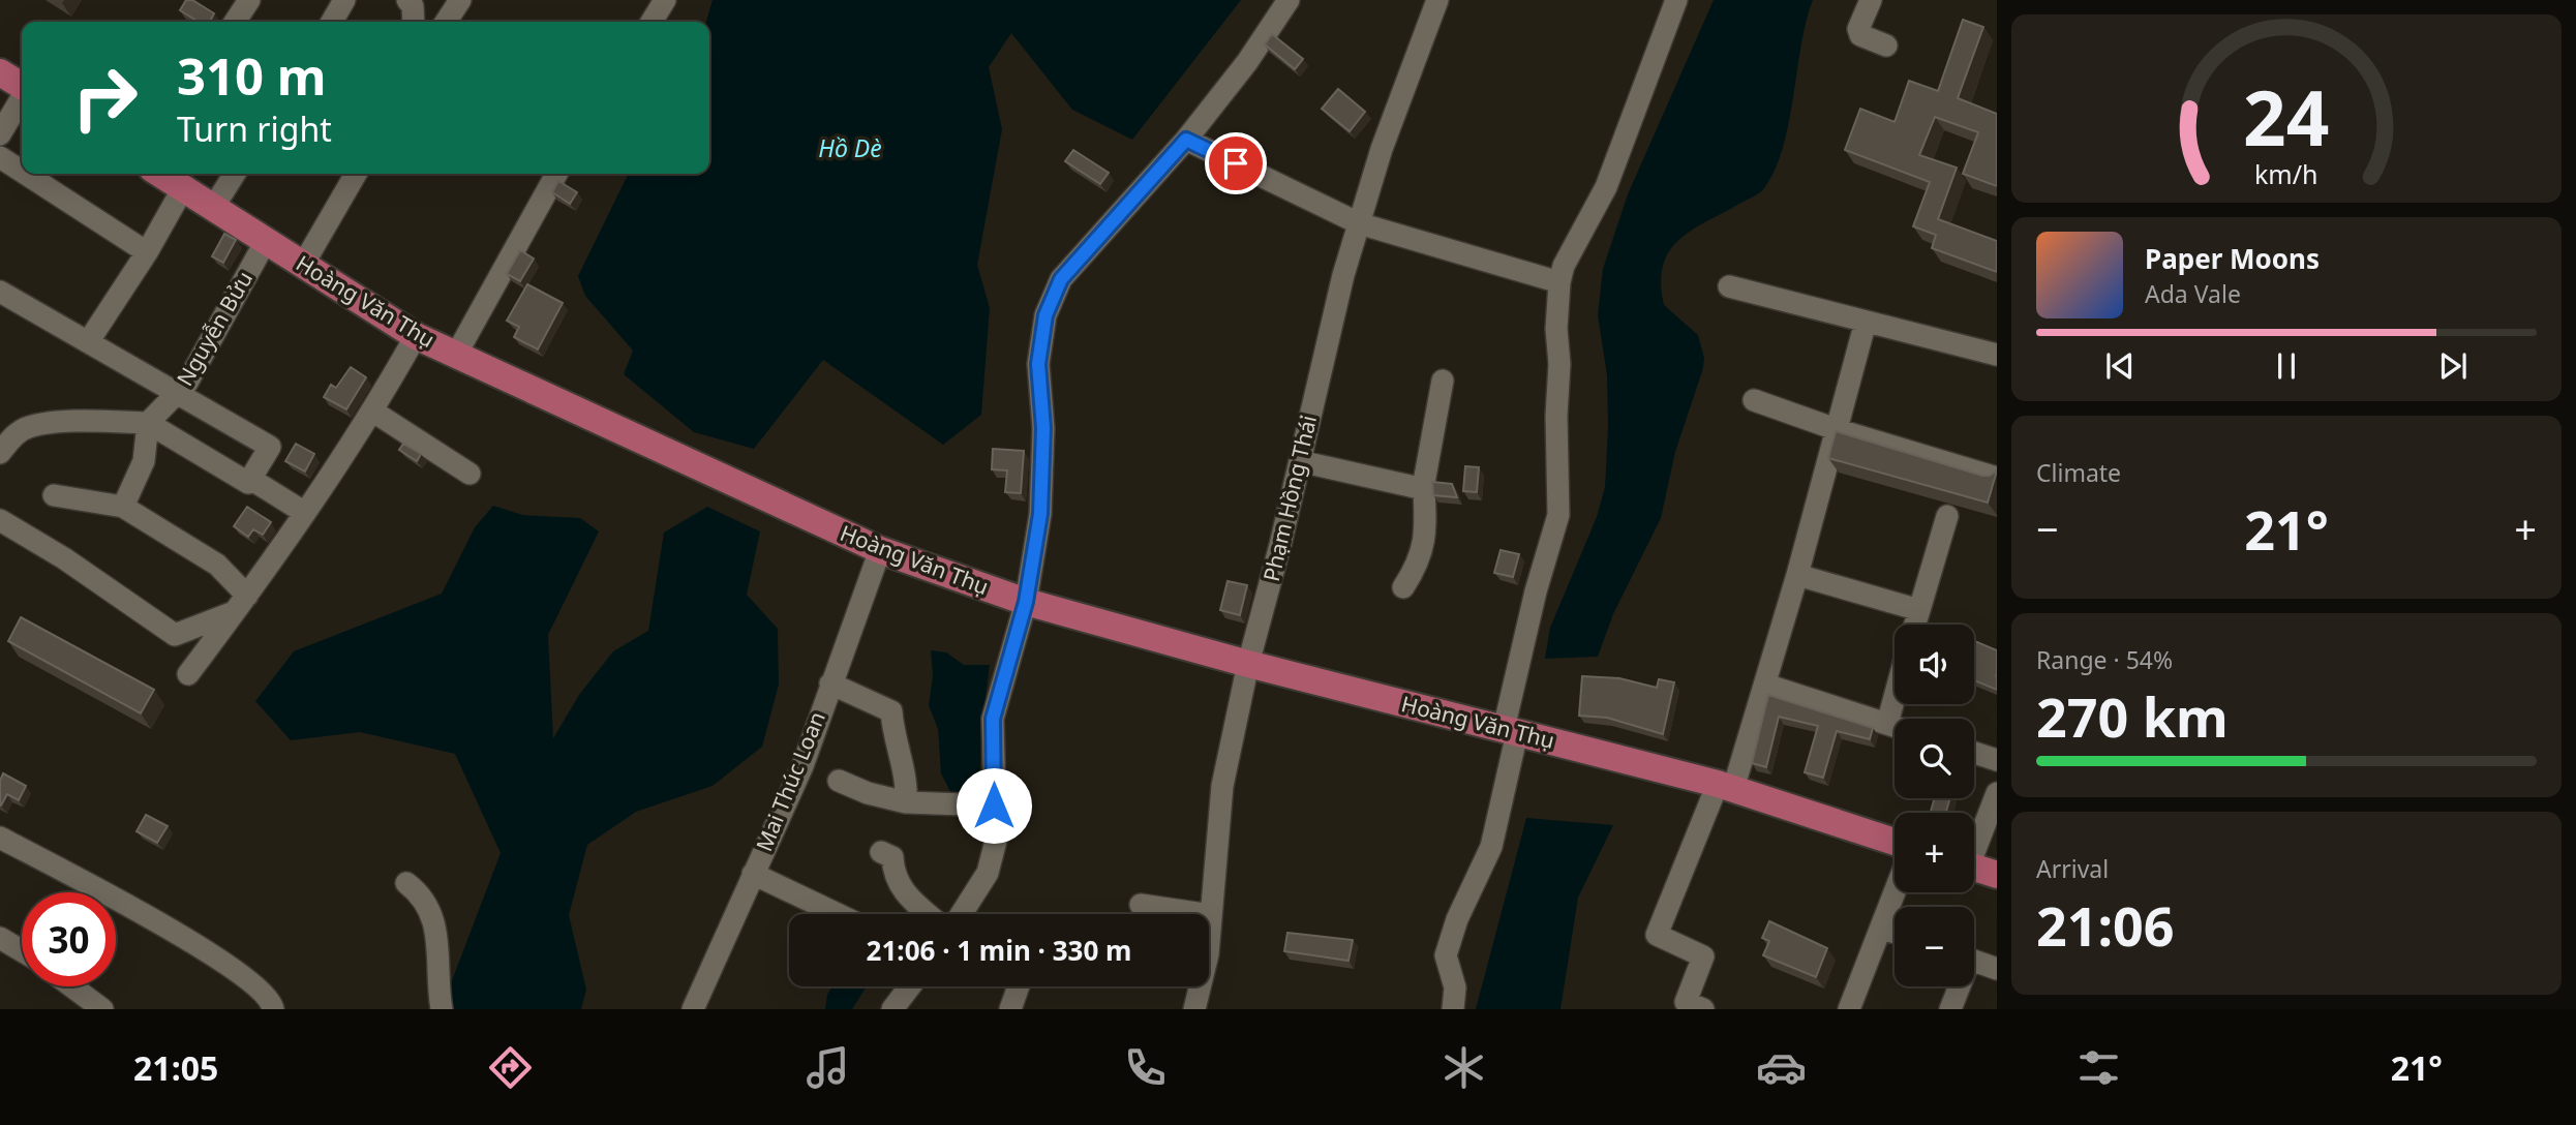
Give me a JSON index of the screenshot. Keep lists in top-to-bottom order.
{
  "streets": {
    "main road": ["Hoàng Văn Thụ"],
    "street": ["Nguyễn Bửu", "Phạm Hồng Thái", "Mai Thúc Loan"]
  },
  "crossings": [
    ["Hoàng Văn Thụ", "Nguyễn Bửu"],
    ["Hoàng Văn Thụ", "Phạm Hồng Thái"],
    ["Hoàng Văn Thụ", "Mai Thúc Loan"]
  ],
  "water": ["Hồ Dè"],
  "page": {
    "turn": ["310 m", "Turn right"],
    "song": ["Paper Moons", "Ada Vale"],
    "tile": [
      "Climate",
      ["Range · 54%", "270 km"],
      ["Arrival", "21:06"]
    ],
    "heat": ["−", "21°", "+"],
    "map_buttons": ["+", "−"],
    "limit": "30",
    "trip": "21:06 · 1 min · 330 m",
    "tabs": ["21:05", "21°"],
    "gauge": ["24", "km/h"]
  }
}
